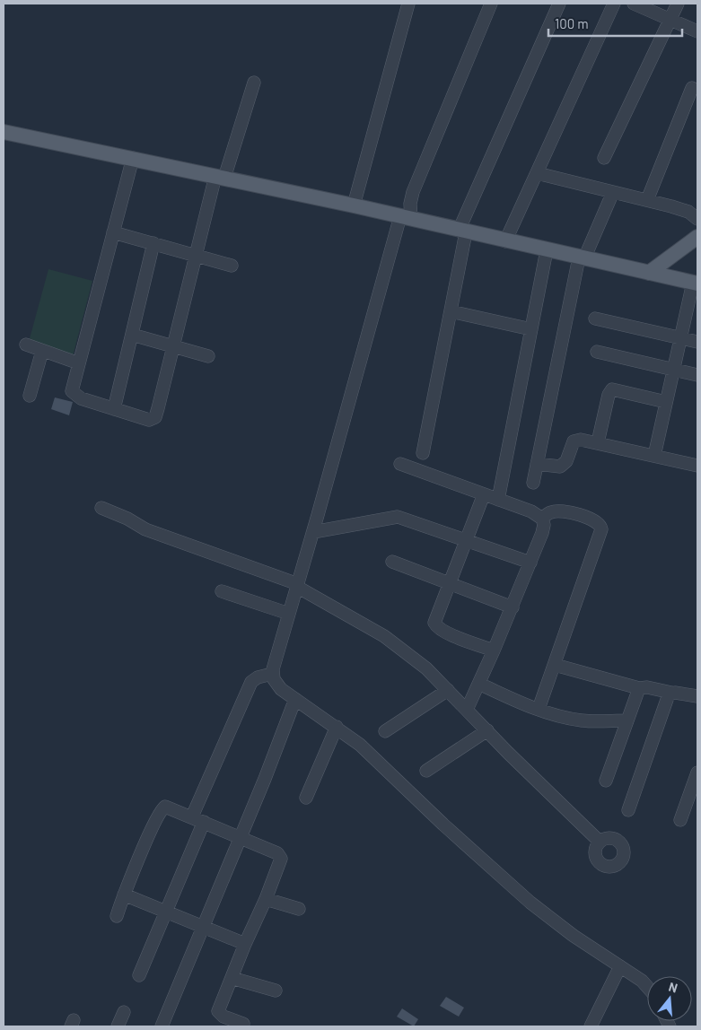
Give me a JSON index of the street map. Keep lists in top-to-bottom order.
{
  "scale_bar": "100 m",
  "north": "top"
}
